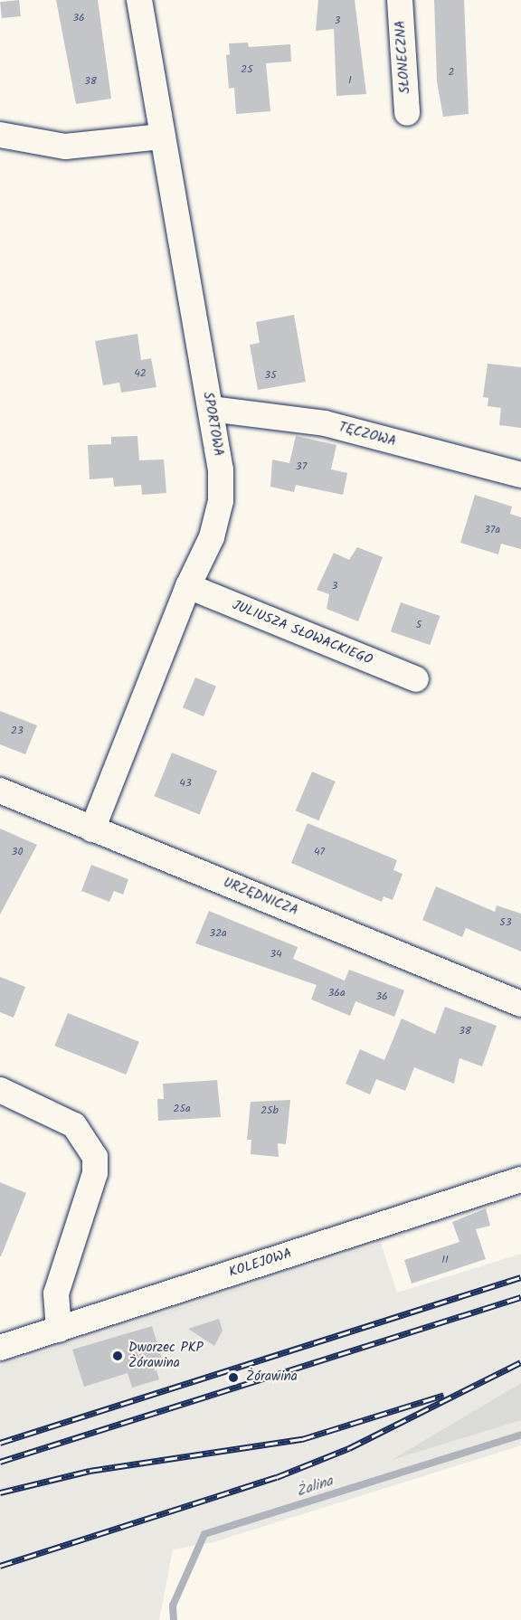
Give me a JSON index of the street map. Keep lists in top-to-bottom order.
{
  "streets": {
    "street": [
      "SŁONECZNA",
      "SPORTOWA",
      "TĘCZOWA",
      "JULIUSZA SŁOWACKIEGO",
      "URZĘDNICZA",
      "KOLEJOWA"
    ]
  },
  "crossings": [
    ["SPORTOWA", "TĘCZOWA"],
    ["SPORTOWA", "JULIUSZA SŁOWACKIEGO"],
    ["SPORTOWA", "URZĘDNICZA"]
  ],
  "water": ["Żalina"],
  "places": ["Dworzec PKP Żórawina", "Żórawina"],
  "house_numbers": [
    "36",
    "3",
    "25",
    "2",
    "1",
    "38",
    "42",
    "35",
    "37",
    "37a",
    "3",
    "5",
    "23",
    "43",
    "30",
    "47",
    "53",
    "32a",
    "34",
    "36a",
    "36",
    "38",
    "25a",
    "25b",
    "11"
  ]
}
